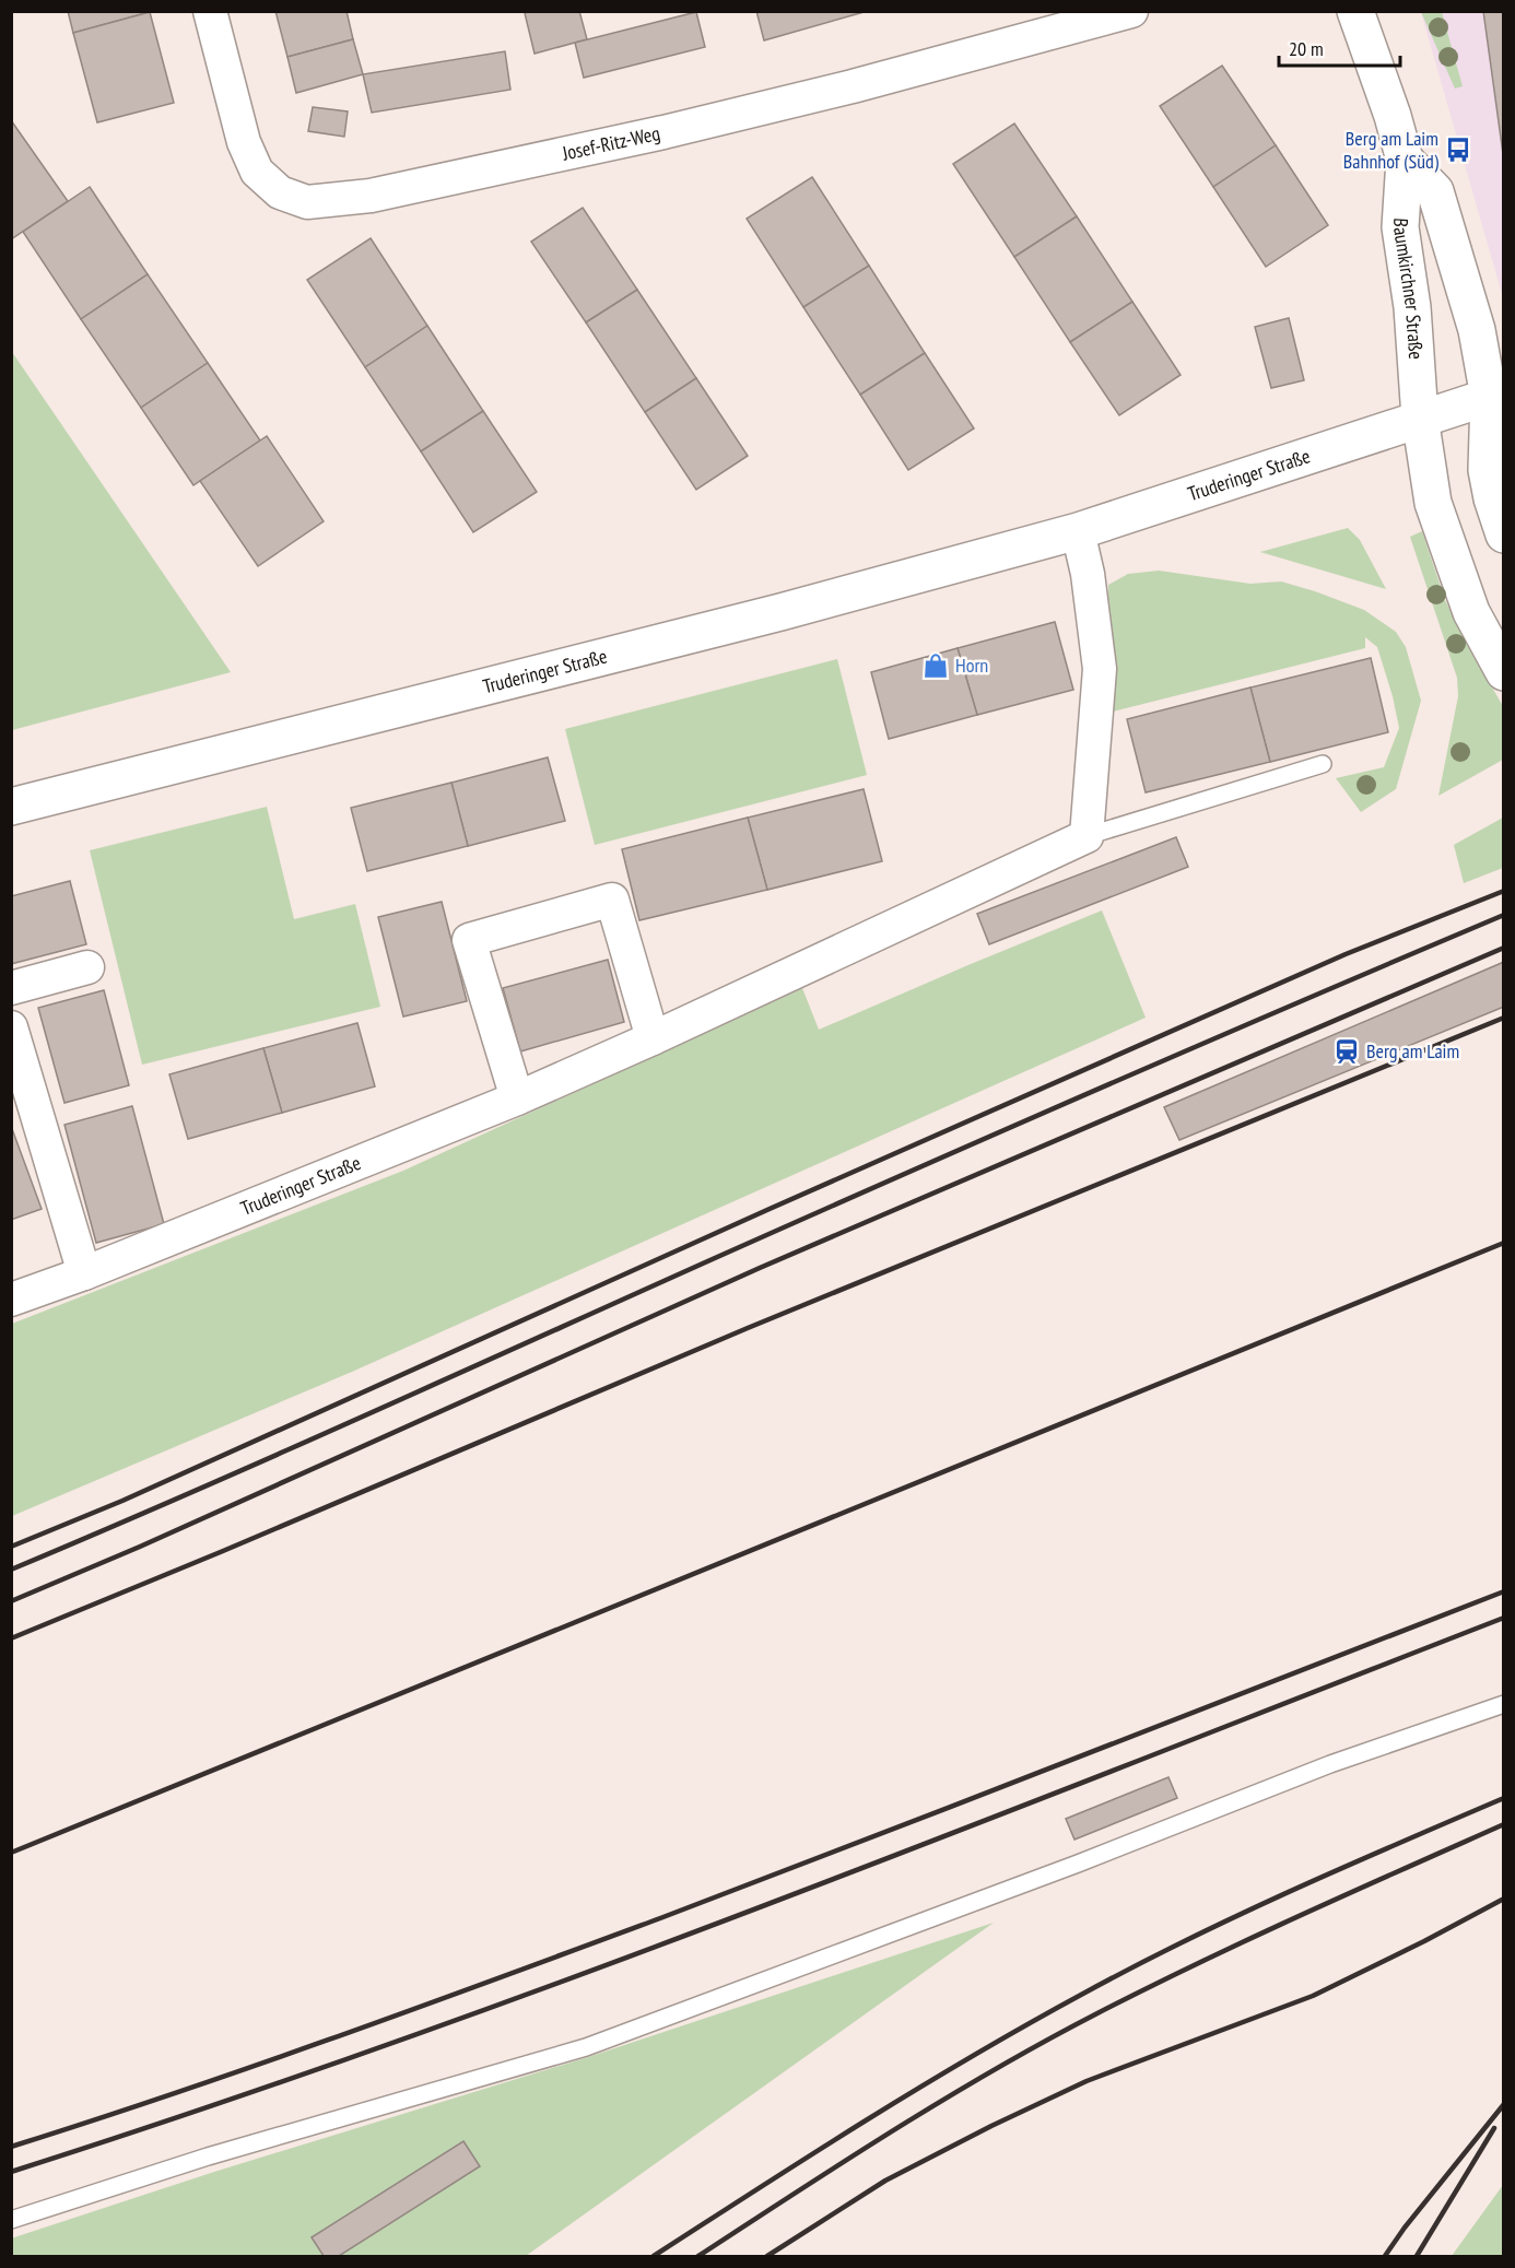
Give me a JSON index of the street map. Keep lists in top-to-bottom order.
{
  "streets": {
    "street": ["Josef-Ritz-Weg", "Baumkirchner Straße", "Truderinger Straße"]
  },
  "crossings": [
    ["Baumkirchner Straße", "Truderinger Straße"]
  ],
  "places": {
    "bus stop": ["Berg am Laim Bahnhof (Süd)"],
    "shop": ["Horn"],
    "station": ["Berg am Laim"]
  },
  "scale_bar": "20 m"
}
